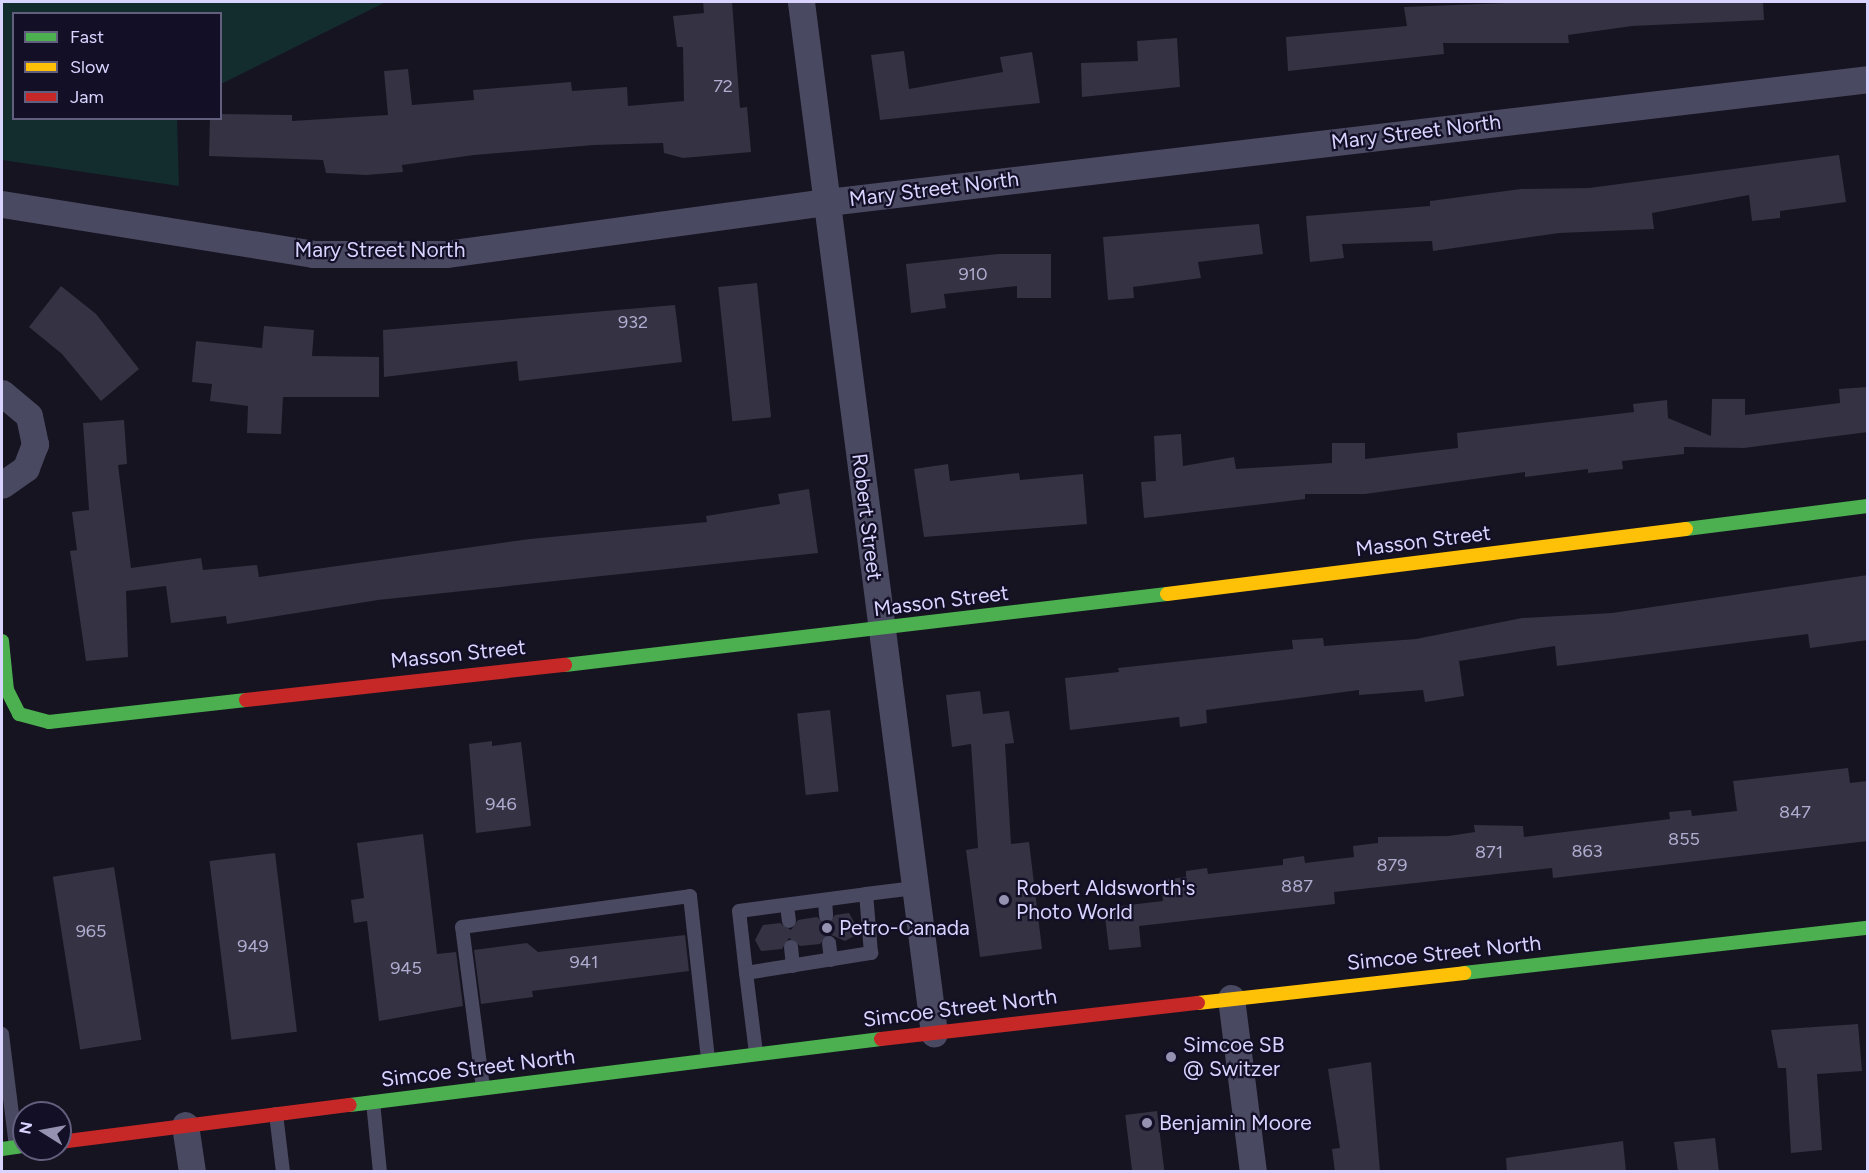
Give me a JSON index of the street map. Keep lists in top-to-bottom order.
{
  "streets": {
    "street": [
      "Mary Street North",
      "Robert Street",
      "Masson Street",
      "Simcoe Street North"
    ]
  },
  "crossings": [
    ["Mary Street North", "Robert Street"],
    ["Robert Street", "Masson Street"],
    ["Robert Street", "Simcoe Street North"]
  ],
  "places": [
    "Robert Aldsworth's Photo World",
    "Petro-Canada",
    "Simcoe SB @ Switzer",
    "Benjamin Moore"
  ],
  "house_numbers": [
    "72",
    "910",
    "932",
    "946",
    "847",
    "855",
    "863",
    "871",
    "879",
    "887",
    "965",
    "949",
    "941",
    "945"
  ],
  "legend": ["Fast", "Slow", "Jam"],
  "north": "left"
}
